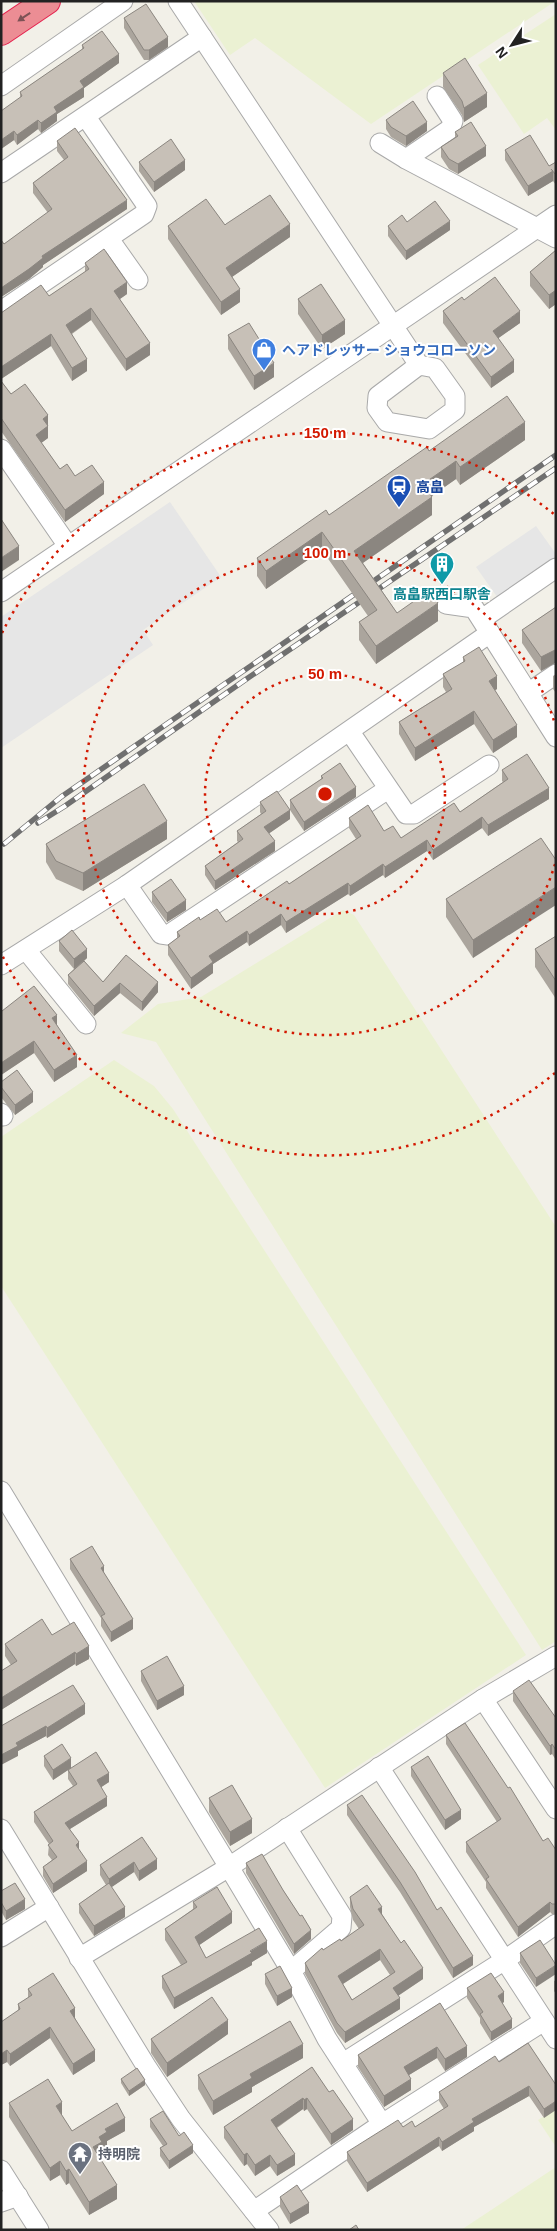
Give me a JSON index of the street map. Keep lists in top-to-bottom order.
{
  "places": {
    "shop": ["ヘアドレッサー ショウコローソン"],
    "station": ["高畠"],
    "building": ["高畠駅西口駅舎"],
    "temple": ["持明院"]
  },
  "north": "bottom left",
  "rings": ["150 m", "100 m", "50 m"]
}
